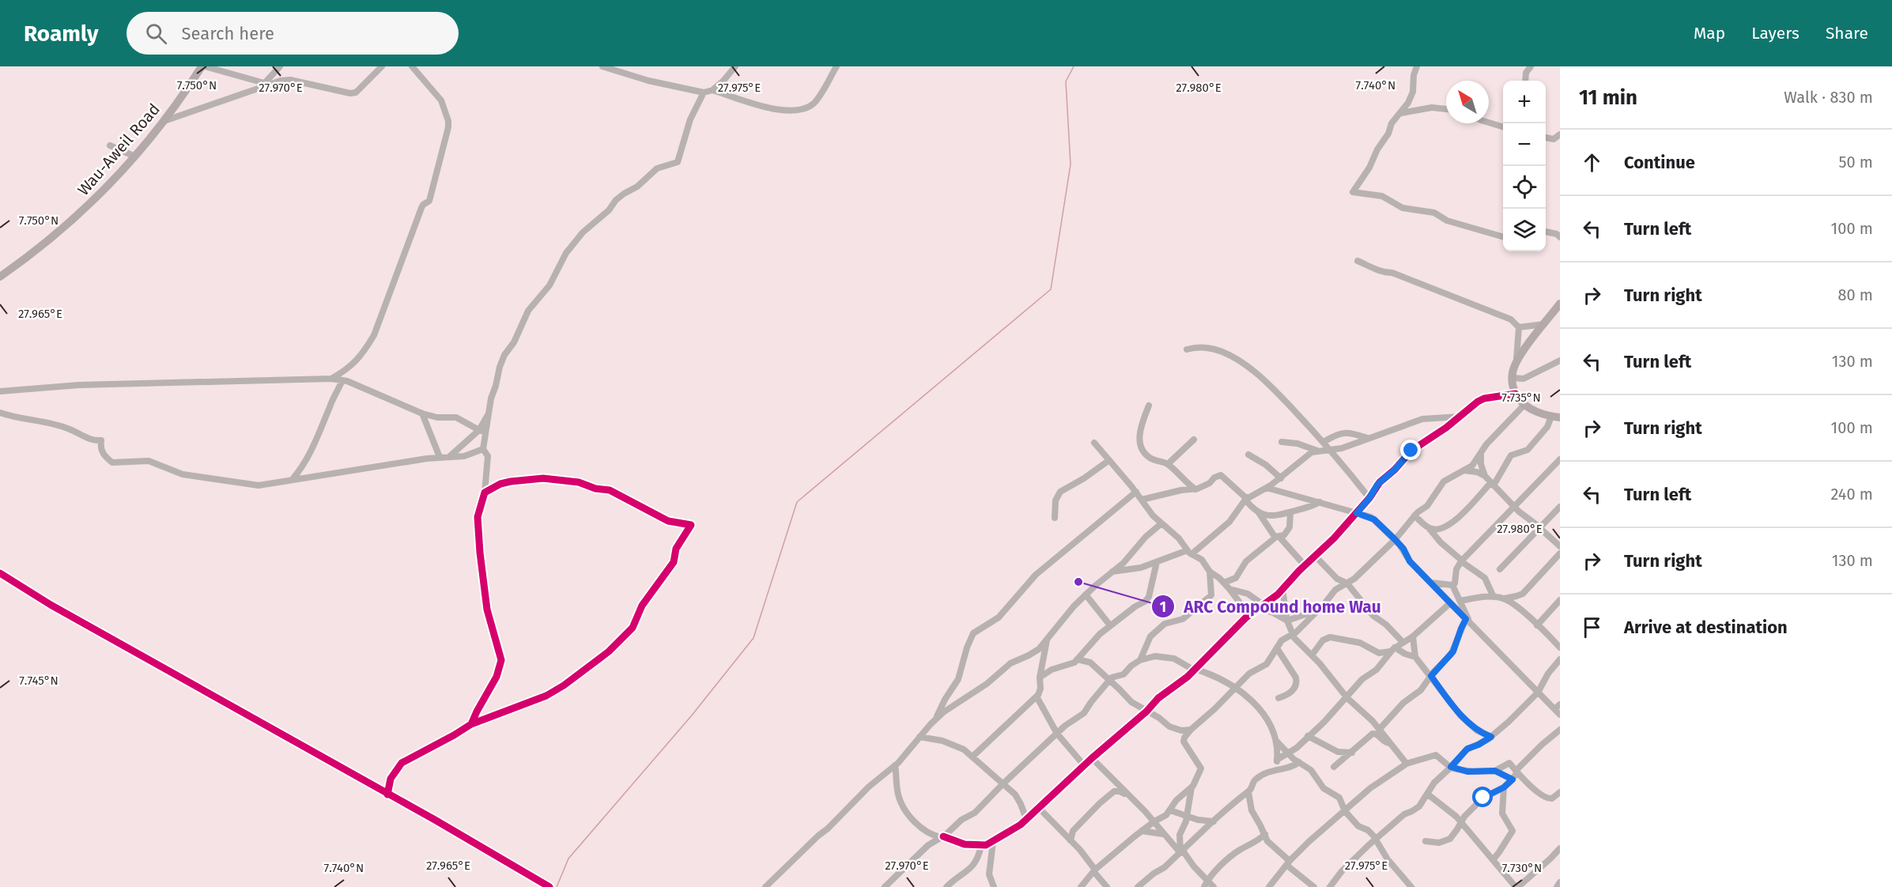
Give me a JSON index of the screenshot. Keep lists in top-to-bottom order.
{
  "streets": {
    "main road": ["Wau-Aweil Road"]
  },
  "places": ["ARC Compound home Wau"],
  "north": "top left",
  "page": {
    "header": "Roamly",
    "search": "Search here",
    "nav": ["Map", "Layers", "Share"],
    "heading": ["11 min", "Walk · 830 m"],
    "map_buttons": ["+", "−"],
    "list": [
      ["Continue", "50 m"],
      ["Turn left", "100 m"],
      ["Turn right", "80 m"],
      ["Turn left", "130 m"],
      ["Turn right", "100 m"],
      ["Turn left", "240 m"],
      ["Turn right", "130 m"],
      "Arrive at destination"
    ]
  },
  "coordinates": [
    "7.750°N",
    "7.740°N",
    "27.970°E",
    "27.975°E",
    "27.980°E",
    "27.965°E",
    "7.735°N",
    "7.745°N",
    "7.730°N"
  ]
}
